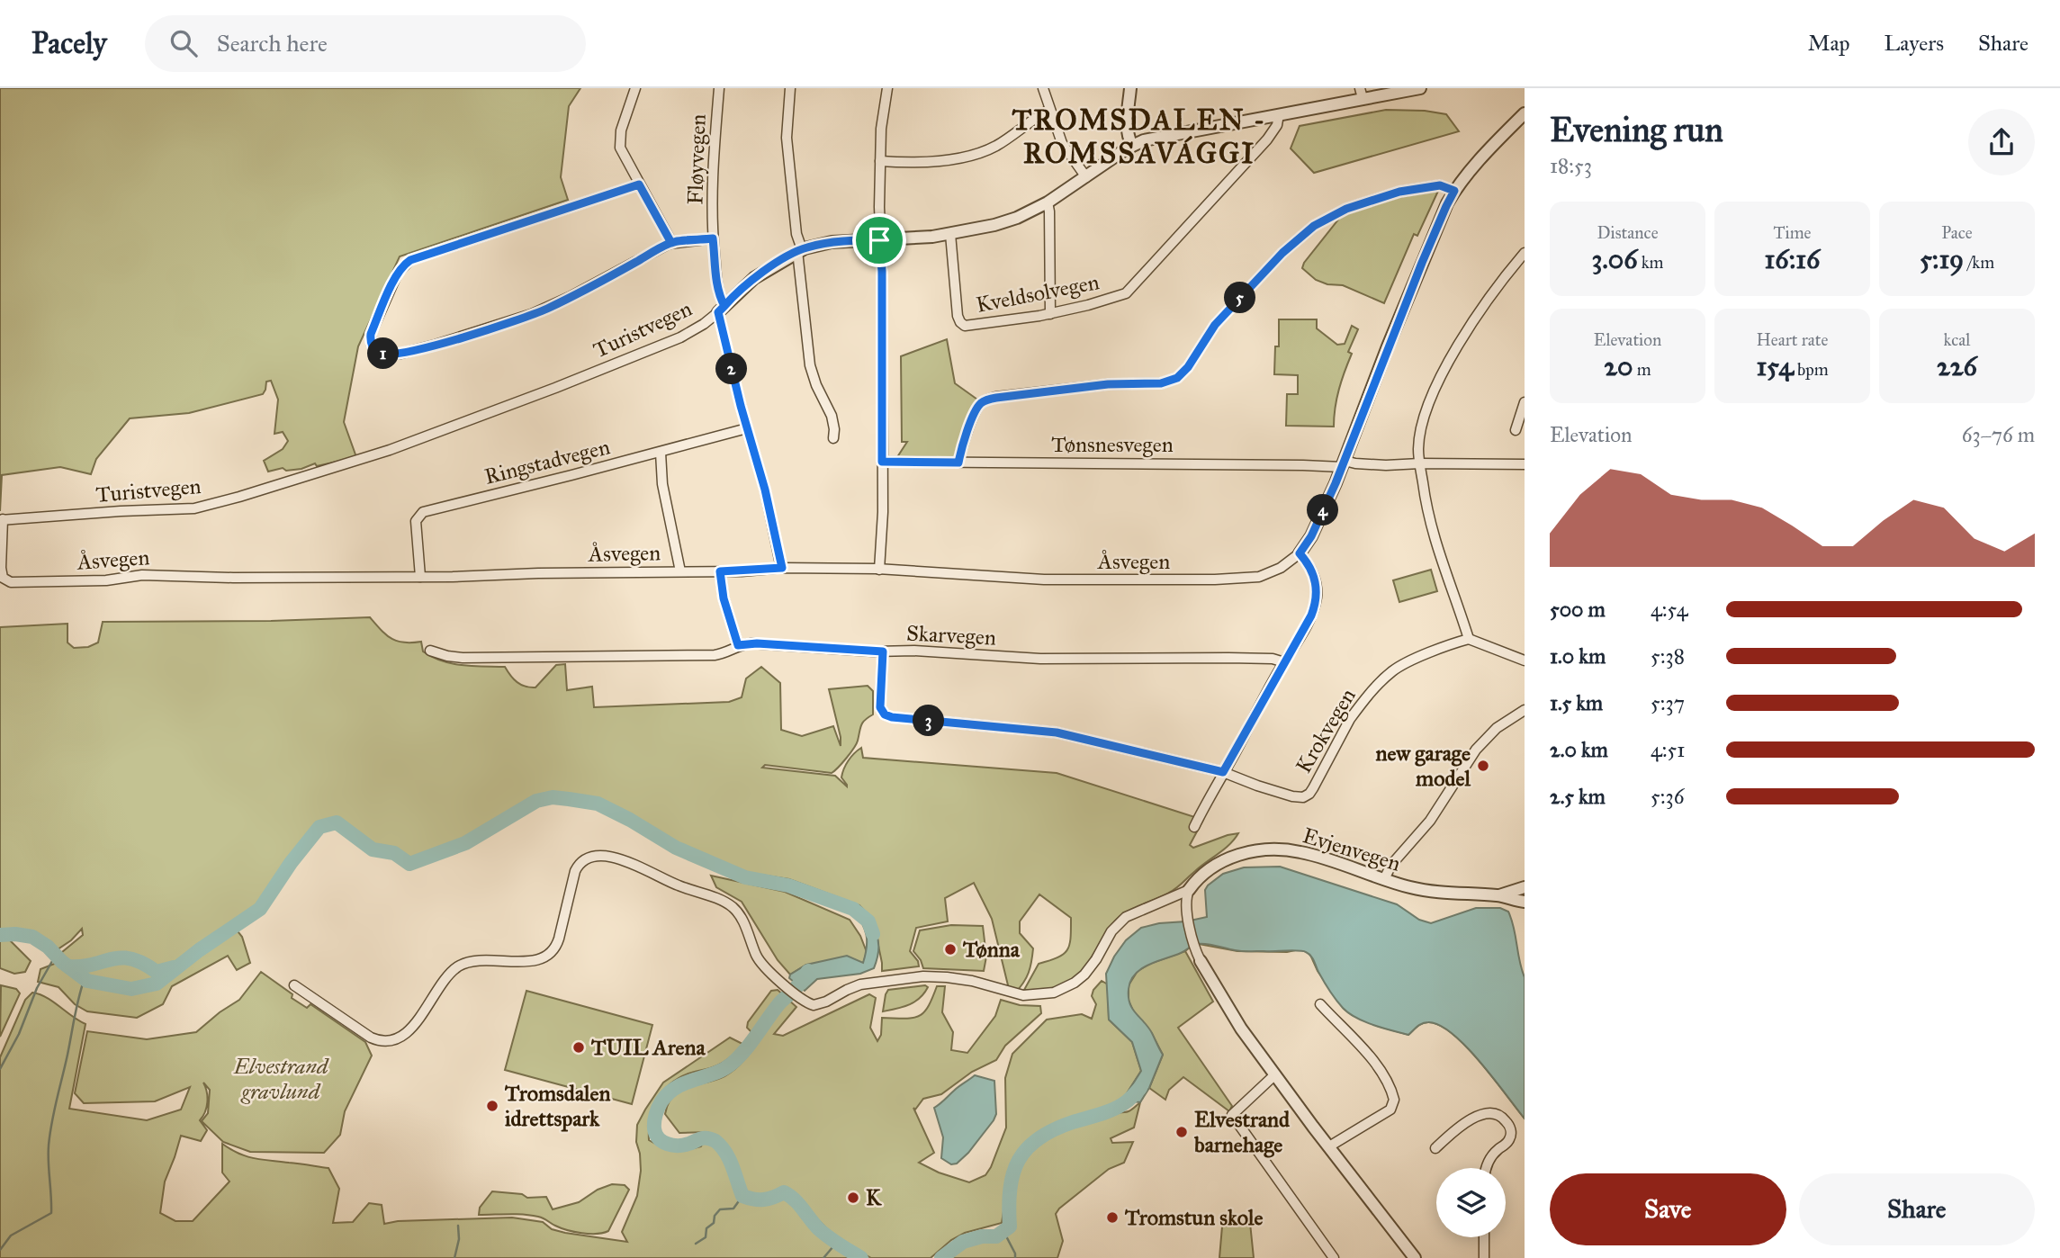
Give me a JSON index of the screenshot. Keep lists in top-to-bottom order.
{
  "streets": {
    "street": [
      "Fløyvegen",
      "Kveldsolvegen",
      "Turistvegen",
      "Tønsnesvegen",
      "Ringstadvegen",
      "Åsvegen",
      "Skarvegen",
      "Krokvegen",
      "Evjenvegen"
    ]
  },
  "crossings": [
    ["Fløyvegen", "Turistvegen"],
    ["Fløyvegen", "Ringstadvegen"],
    ["Fløyvegen", "Åsvegen"],
    ["Kveldsolvegen", "Turistvegen"],
    ["Turistvegen", "Åsvegen"],
    ["Ringstadvegen", "Åsvegen"]
  ],
  "districts": ["TROMSDALEN - ROMSSAVÁGGI"],
  "parks": ["Elvestrand gravlund"],
  "places": [
    "new garage model",
    "Tønna",
    "TUIL Arena",
    "Tromsdalen idrettspark",
    "Elvestrand barnehage",
    "K",
    "Tromstun skole"
  ],
  "page": {
    "header": "Pacely",
    "search": "Search here",
    "nav": ["Map", "Layers", "Share"],
    "heading": ["Evening run", "18:53"],
    "stats": [
      ["Distance", "3.06 km"],
      ["Time", "16:16"],
      ["Pace", "5:19 /km"],
      ["Elevation", "20 m"],
      ["Heart rate", "154 bpm"],
      ["kcal", "226"]
    ],
    "pins": [
      "5",
      "1",
      "2",
      "4",
      "3"
    ],
    "chart": ["Elevation", "63–76 m"],
    "list": [
      {
        "name": "500 m",
        "note": "4:54"
      },
      {
        "name": "1.0 km",
        "note": "5:38"
      },
      {
        "name": "1.5 km",
        "note": "5:37"
      },
      {
        "name": "2.0 km",
        "note": "4:51"
      },
      {
        "name": "2.5 km",
        "note": "5:36"
      }
    ],
    "buttons": ["Save", "Share"]
  }
}
